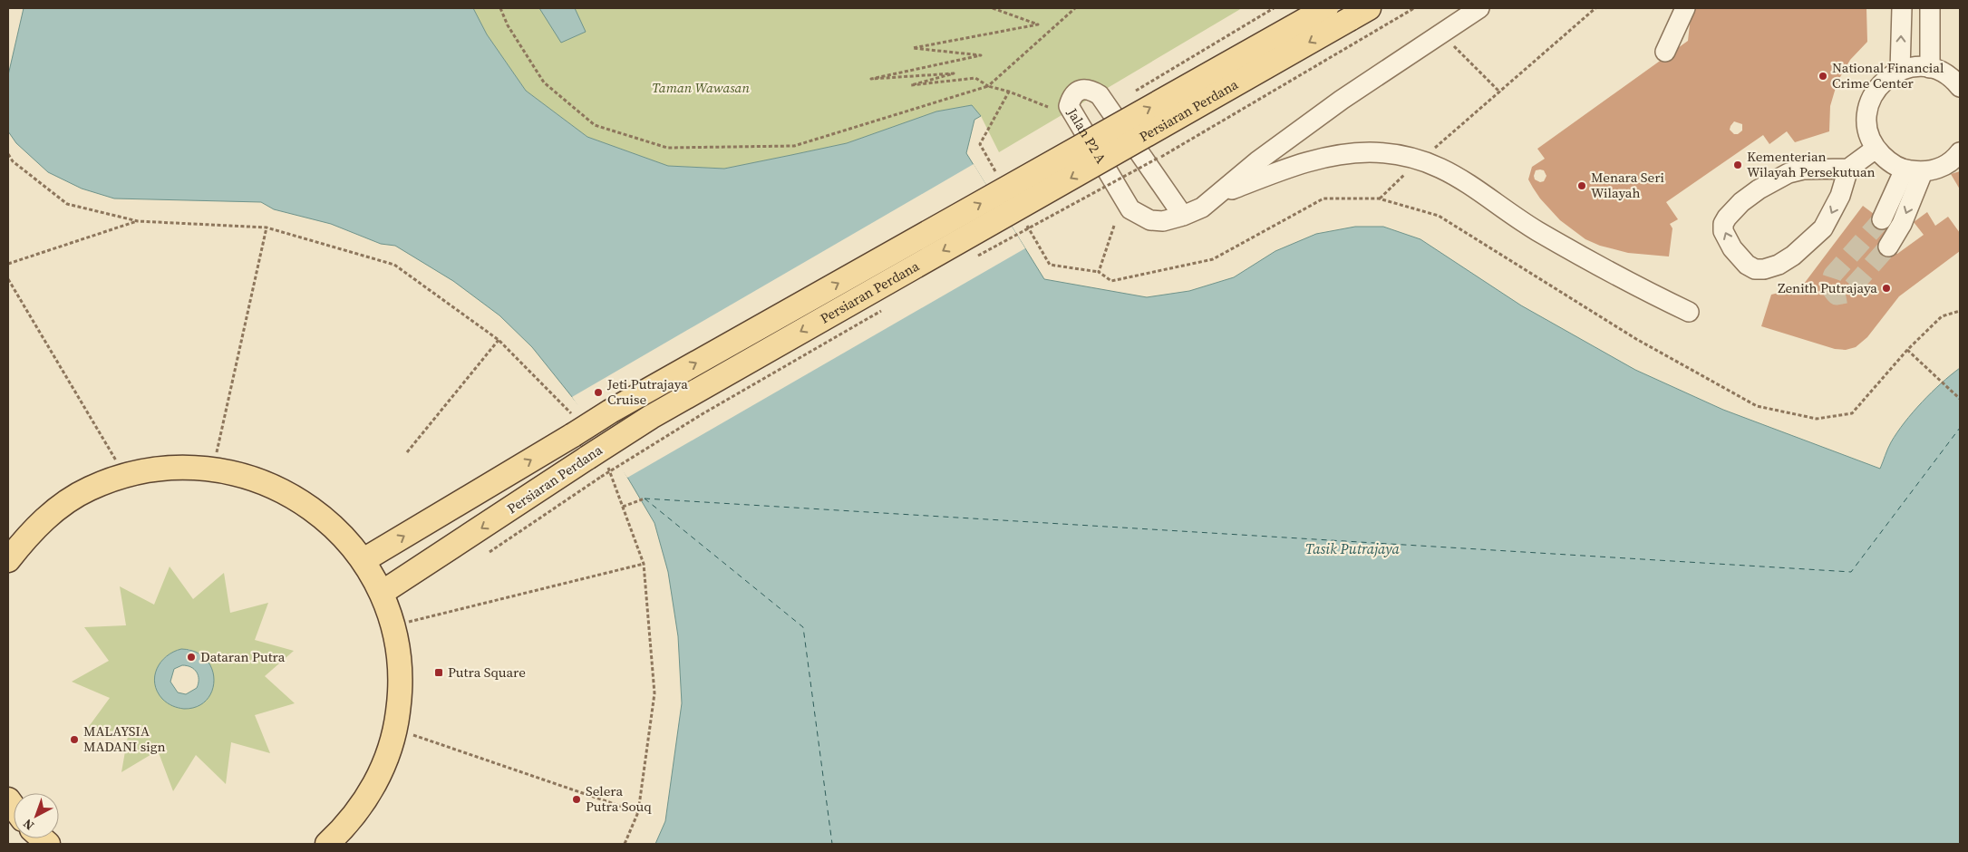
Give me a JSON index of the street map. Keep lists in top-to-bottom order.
{
  "streets": {
    "main road": ["Persiaran Perdana"],
    "street": ["Jalan P2 A"]
  },
  "water": ["Tasik Putrajaya"],
  "parks": ["Taman Wawasan"],
  "places": {
    "other": [
      "National Financial Crime Center",
      "Kementerian Wilayah Persekutuan",
      "Menara Seri Wilayah",
      "Zenith Putrajaya",
      "Jeti Putrajaya Cruise",
      "Dataran Putra",
      "MALAYSIA MADANI sign",
      "Selera Putra Souq"
    ],
    "transit": ["Putra Square"]
  },
  "north": "bottom left"
}
